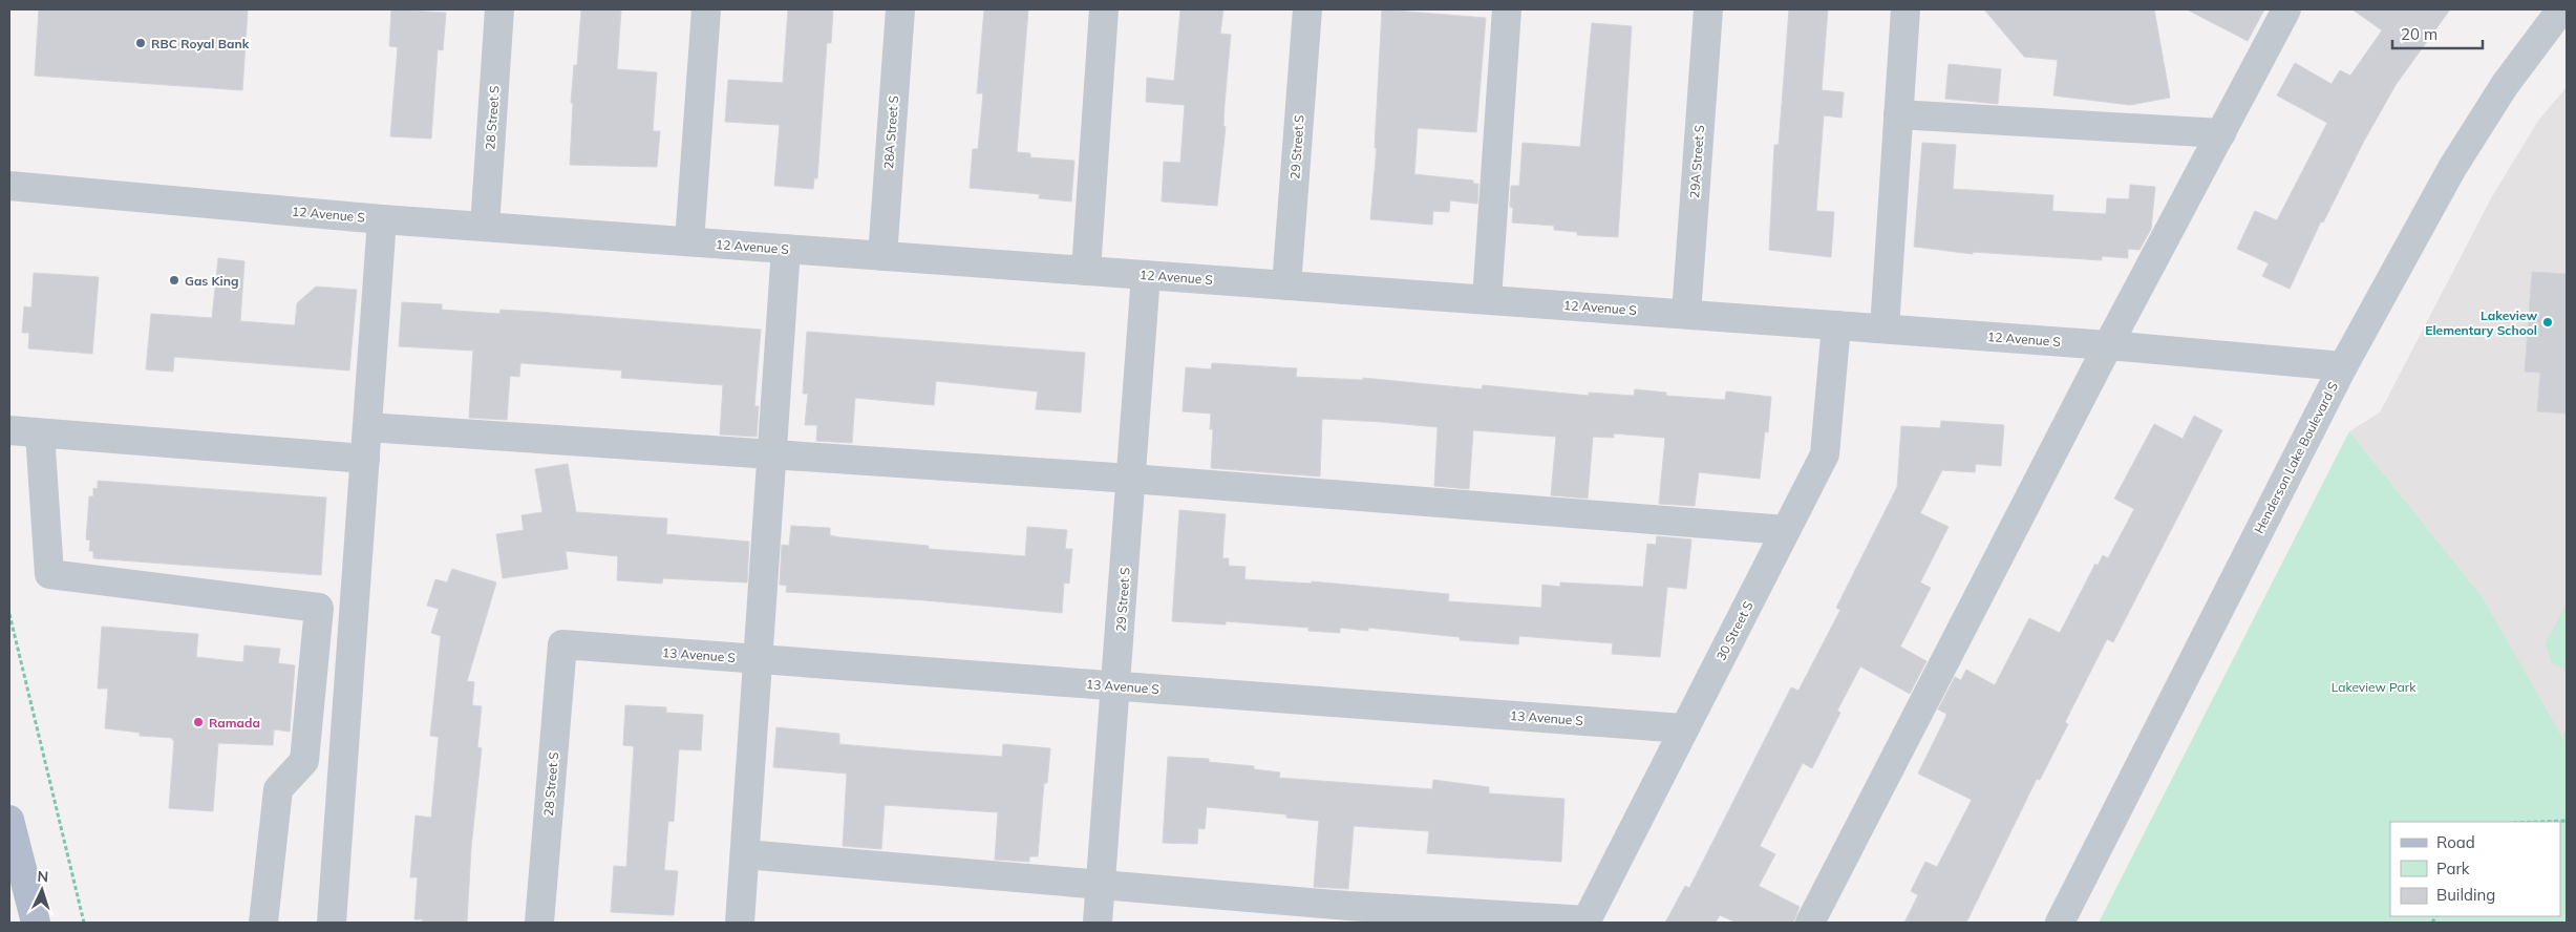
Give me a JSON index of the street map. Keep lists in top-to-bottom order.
{
  "streets": {
    "street": [
      "28 Street S",
      "28A Street S",
      "29 Street S",
      "29A Street S",
      "12 Avenue S",
      "Henderson Lake Boulevard S",
      "30 Street S",
      "13 Avenue S"
    ]
  },
  "crossings": [
    ["28 Street S", "12 Avenue S"],
    ["28 Street S", "13 Avenue S"],
    ["28A Street S", "12 Avenue S"],
    ["29 Street S", "12 Avenue S"],
    ["29 Street S", "13 Avenue S"],
    ["29A Street S", "12 Avenue S"],
    ["12 Avenue S", "Henderson Lake Boulevard S"],
    ["12 Avenue S", "30 Street S"],
    ["30 Street S", "13 Avenue S"]
  ],
  "parks": ["Lakeview Park"],
  "places": [
    "RBC Royal Bank",
    "Gas King",
    "Lakeview Elementary School",
    "Ramada"
  ],
  "legend": ["Road", "Park", "Building"],
  "scale_bar": "20 m",
  "north": "top"
}
